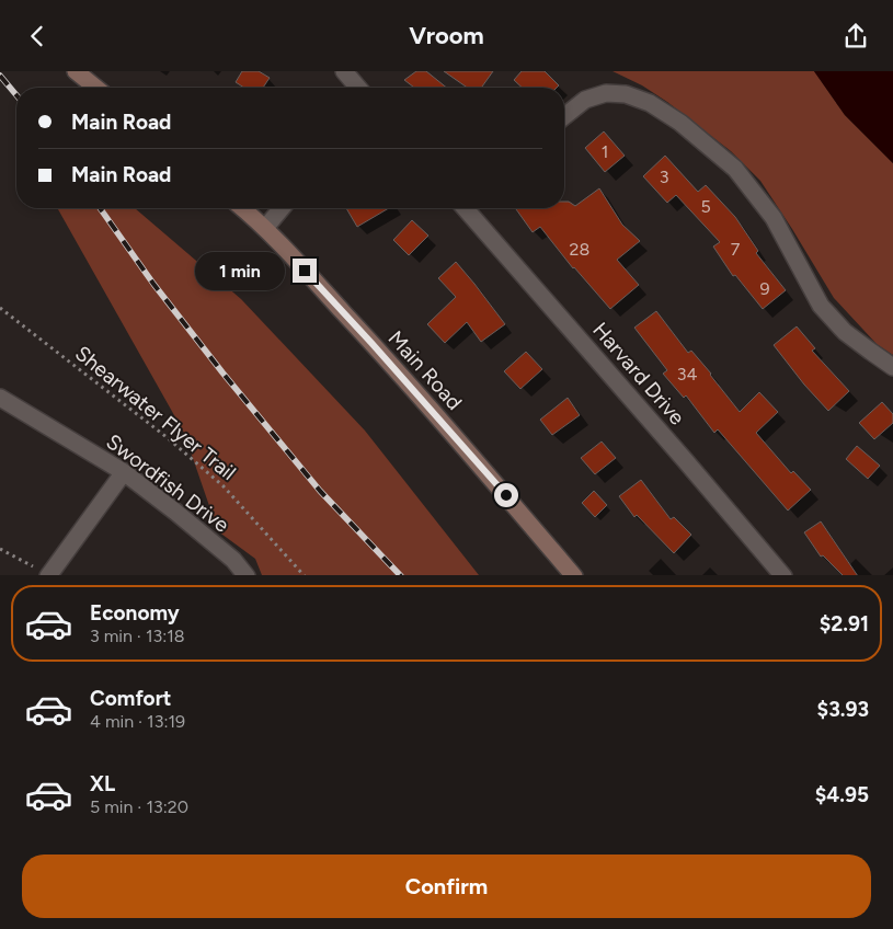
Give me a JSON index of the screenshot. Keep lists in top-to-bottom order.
{
  "streets": {
    "main road": ["Main Road"],
    "street": ["Harvard Drive", "Swordfish Drive"],
    "path": ["Shearwater Flyer Trail"]
  },
  "house_numbers": [
    "1",
    "3",
    "5",
    "28",
    "7",
    "9",
    "34"
  ],
  "page": {
    "header": "Vroom",
    "banner": ["Main Road", "Main Road"],
    "bubble": "1 min",
    "list": [
      {
        "name": "Economy",
        "note": "3 min · 13:18",
        "value": "$2.91"
      },
      {
        "name": "Comfort",
        "note": "4 min · 13:19",
        "value": "$3.93"
      },
      {
        "name": "XL",
        "note": "5 min · 13:20",
        "value": "$4.95"
      }
    ],
    "buttons": "Confirm"
  }
}
